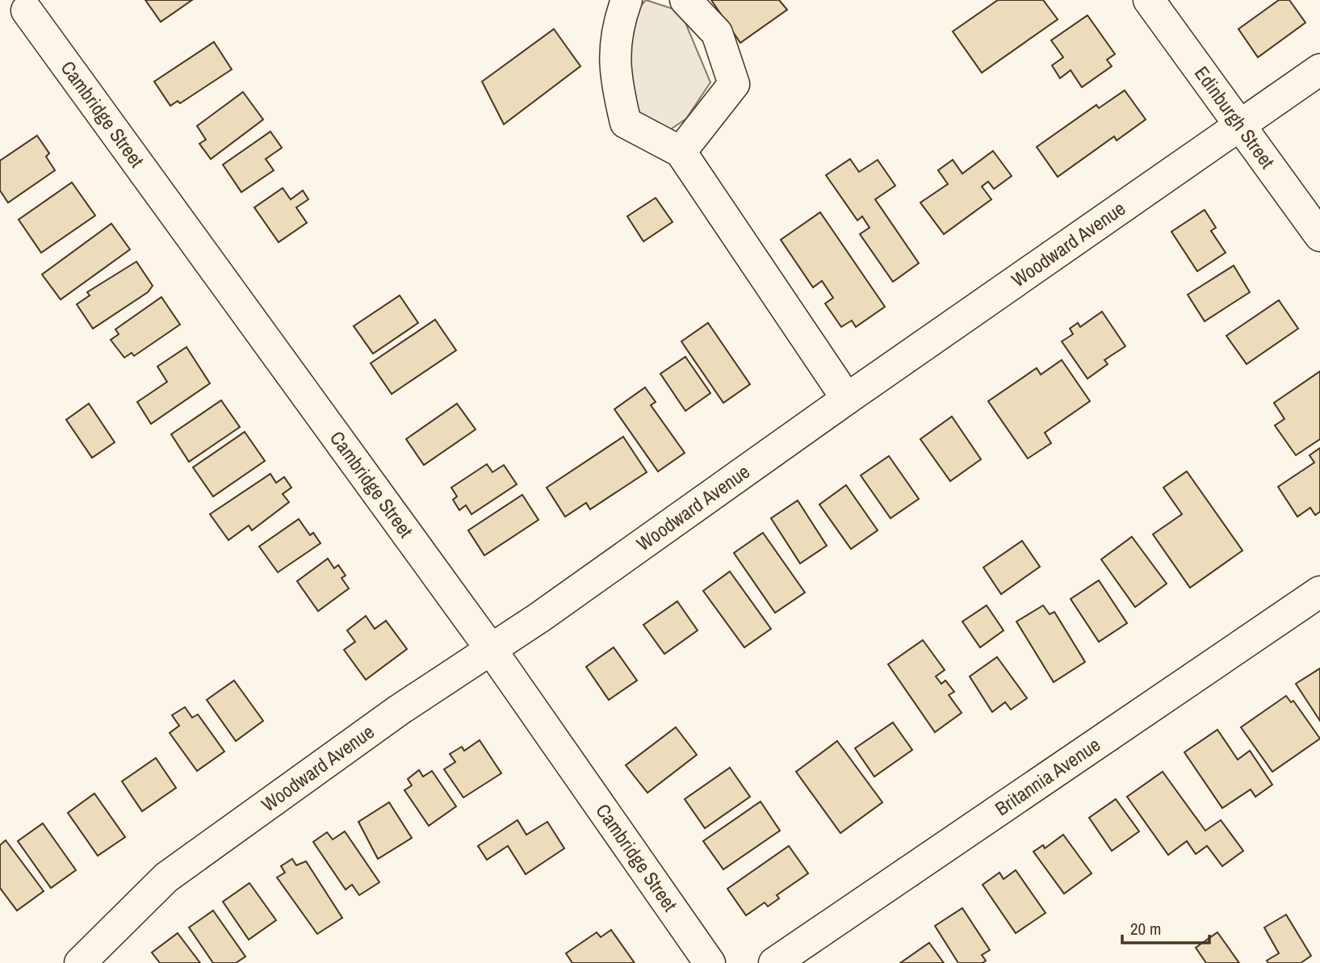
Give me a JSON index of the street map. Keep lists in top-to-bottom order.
{
  "streets": {
    "street": [
      "Cambridge Street",
      "Edinburgh Street",
      "Woodward Avenue",
      "Britannia Avenue"
    ]
  },
  "crossings": [
    ["Cambridge Street", "Woodward Avenue"],
    ["Edinburgh Street", "Woodward Avenue"]
  ],
  "scale_bar": "20 m"
}
